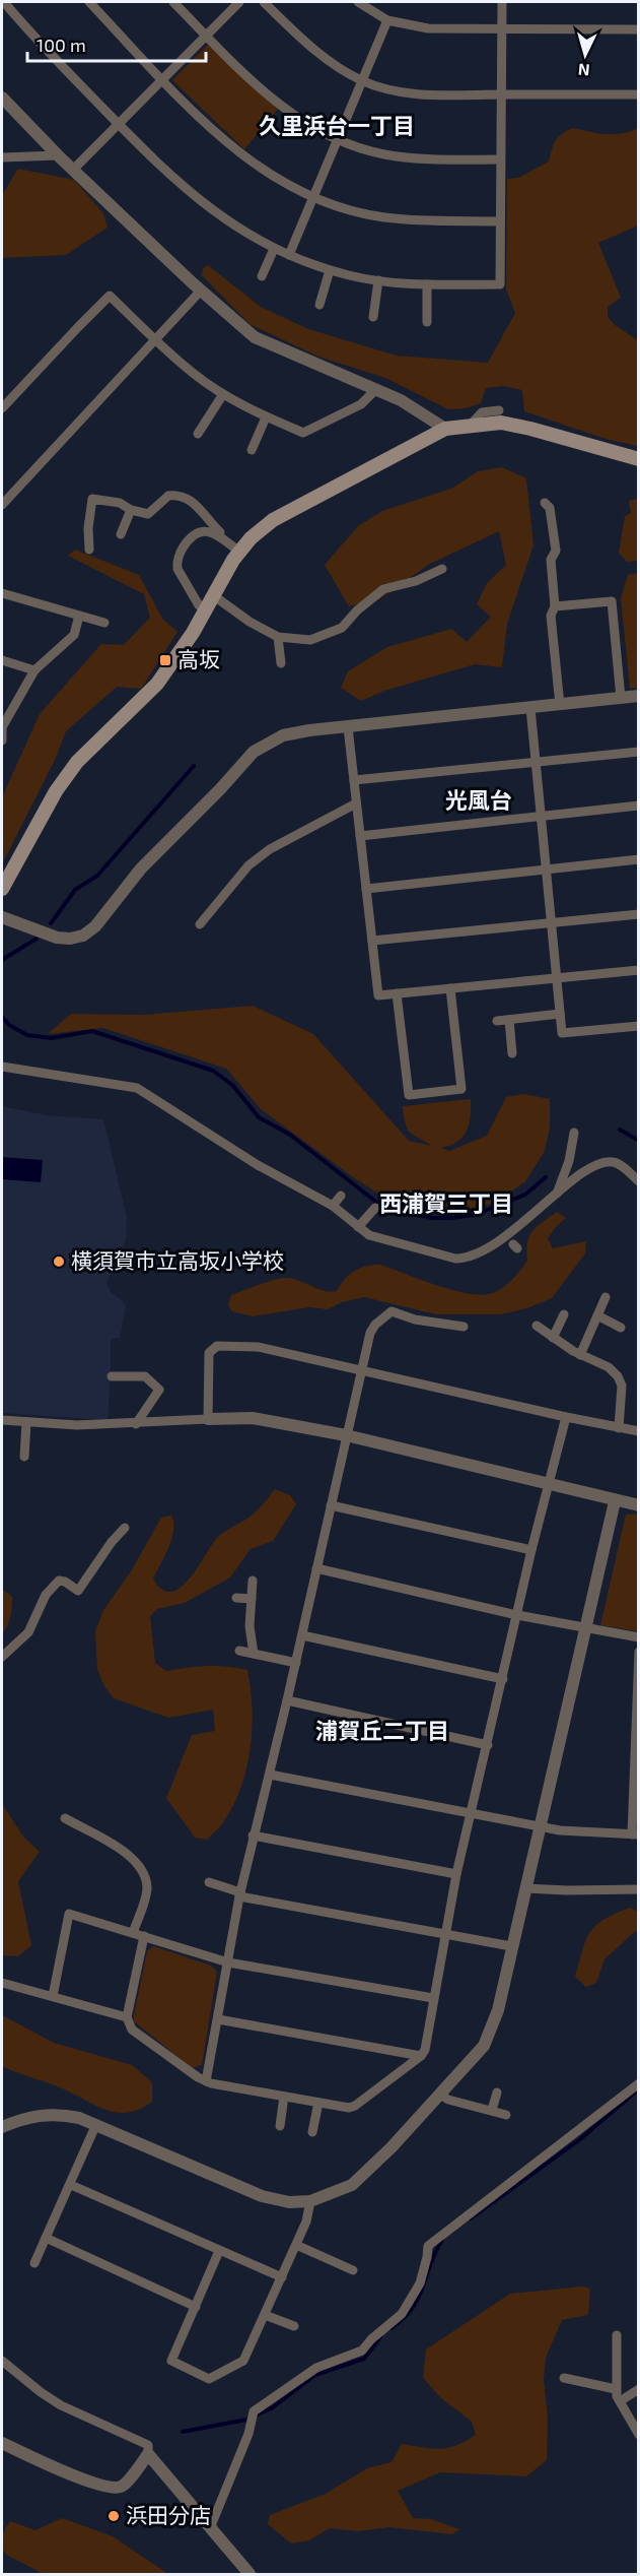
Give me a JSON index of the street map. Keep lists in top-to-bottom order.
{
  "districts": [
    "久里浜台一丁目",
    "光風台",
    "西浦賀三丁目",
    "浦賀丘二丁目"
  ],
  "places": {
    "transit": ["高坂"],
    "other": ["横須賀市立高坂小学校", "浜田分店"]
  },
  "scale_bar": "100 m",
  "north": "bottom"
}
